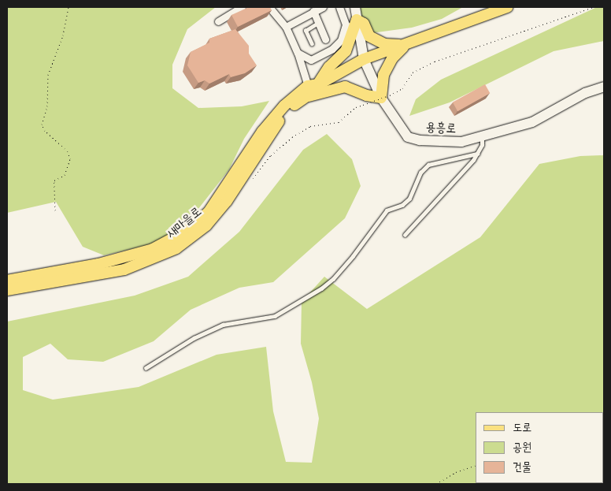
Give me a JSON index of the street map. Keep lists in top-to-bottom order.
{
  "streets": {
    "main road": ["새마을로"],
    "street": ["용흥로"]
  },
  "crossings": [
    ["용흥로", "새마을로"]
  ],
  "legend": ["도로", "공원", "건물"]
}
